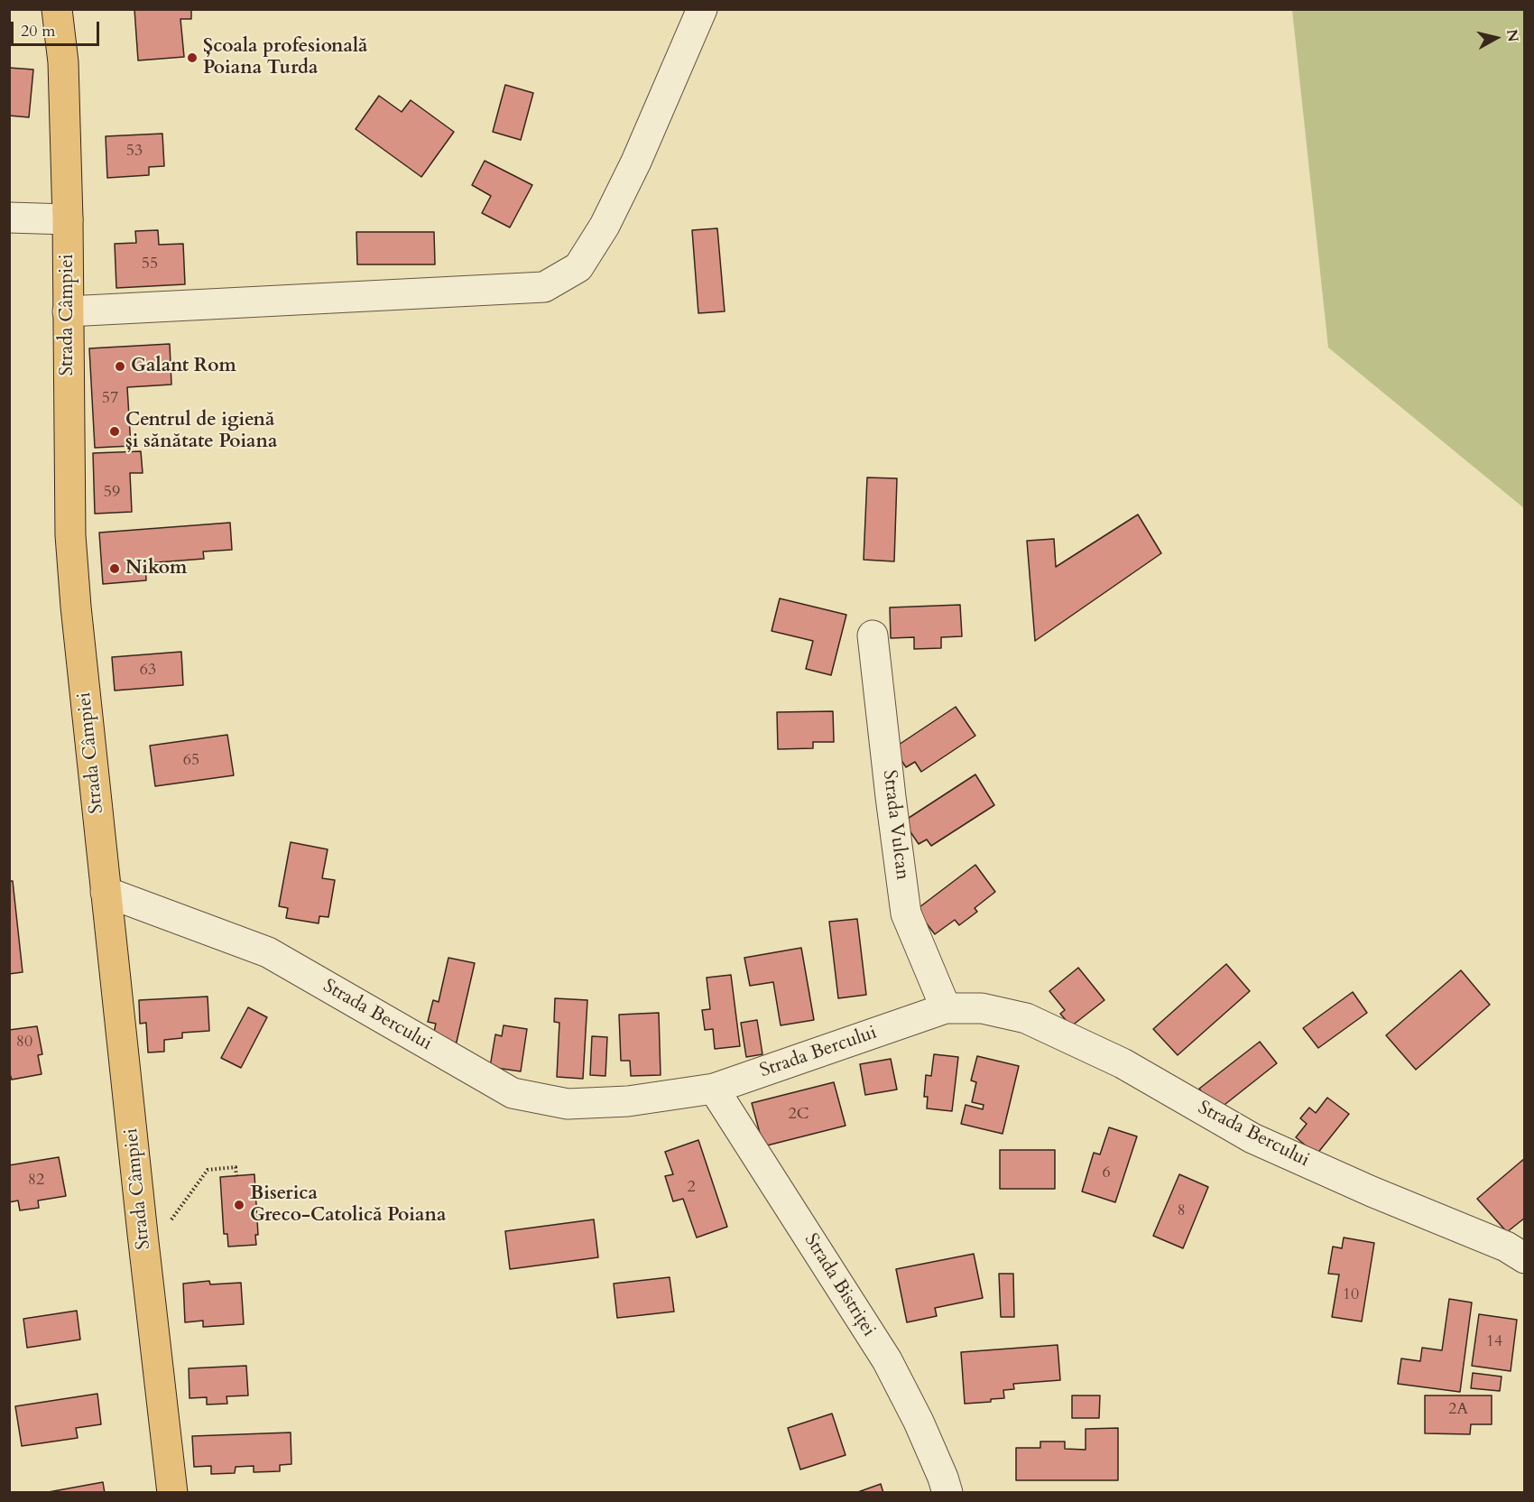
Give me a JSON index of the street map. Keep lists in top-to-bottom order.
{
  "streets": {
    "main road": ["Strada Câmpiei"],
    "street": ["Strada Vulcan", "Strada Bercului", "Strada Bistriței"]
  },
  "crossings": [
    ["Strada Câmpiei", "Strada Bercului"],
    ["Strada Vulcan", "Strada Bercului"],
    ["Strada Bercului", "Strada Bistriței"]
  ],
  "places": [
    "Școala profesională Poiana Turda",
    "Galant Rom",
    "Centrul de igienă și sănătate Poiana",
    "Nikom",
    "Biserica Greco-Catolică Poiana"
  ],
  "house_numbers": [
    "53",
    "55",
    "57",
    "59",
    "63",
    "65",
    "80",
    "2C",
    "6",
    "82",
    "2",
    "8",
    "10",
    "14",
    "2A"
  ],
  "scale_bar": "20 m",
  "north": "right"
}
